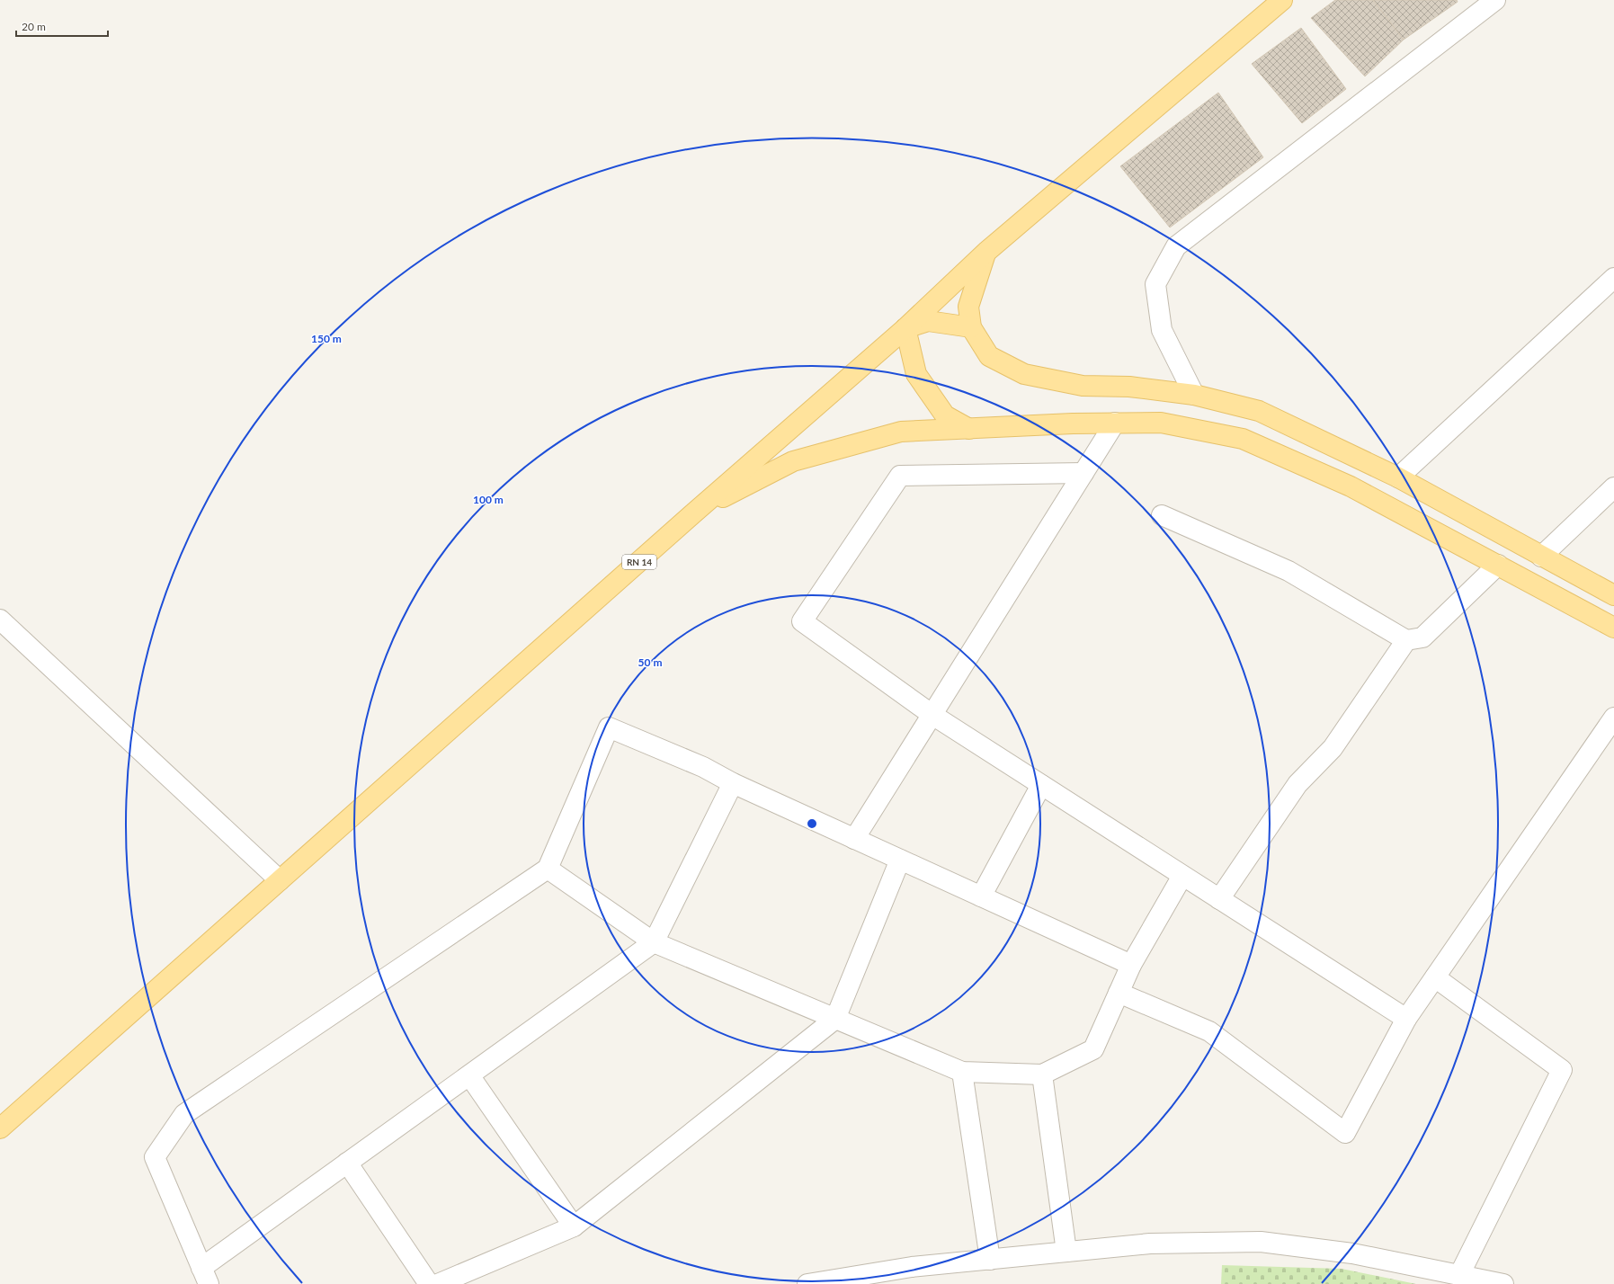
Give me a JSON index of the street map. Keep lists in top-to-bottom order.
{
  "streets": {
    "main road": ["RN 14"]
  },
  "scale_bar": "20 m",
  "rings": ["150 m", "100 m", "50 m"]
}
